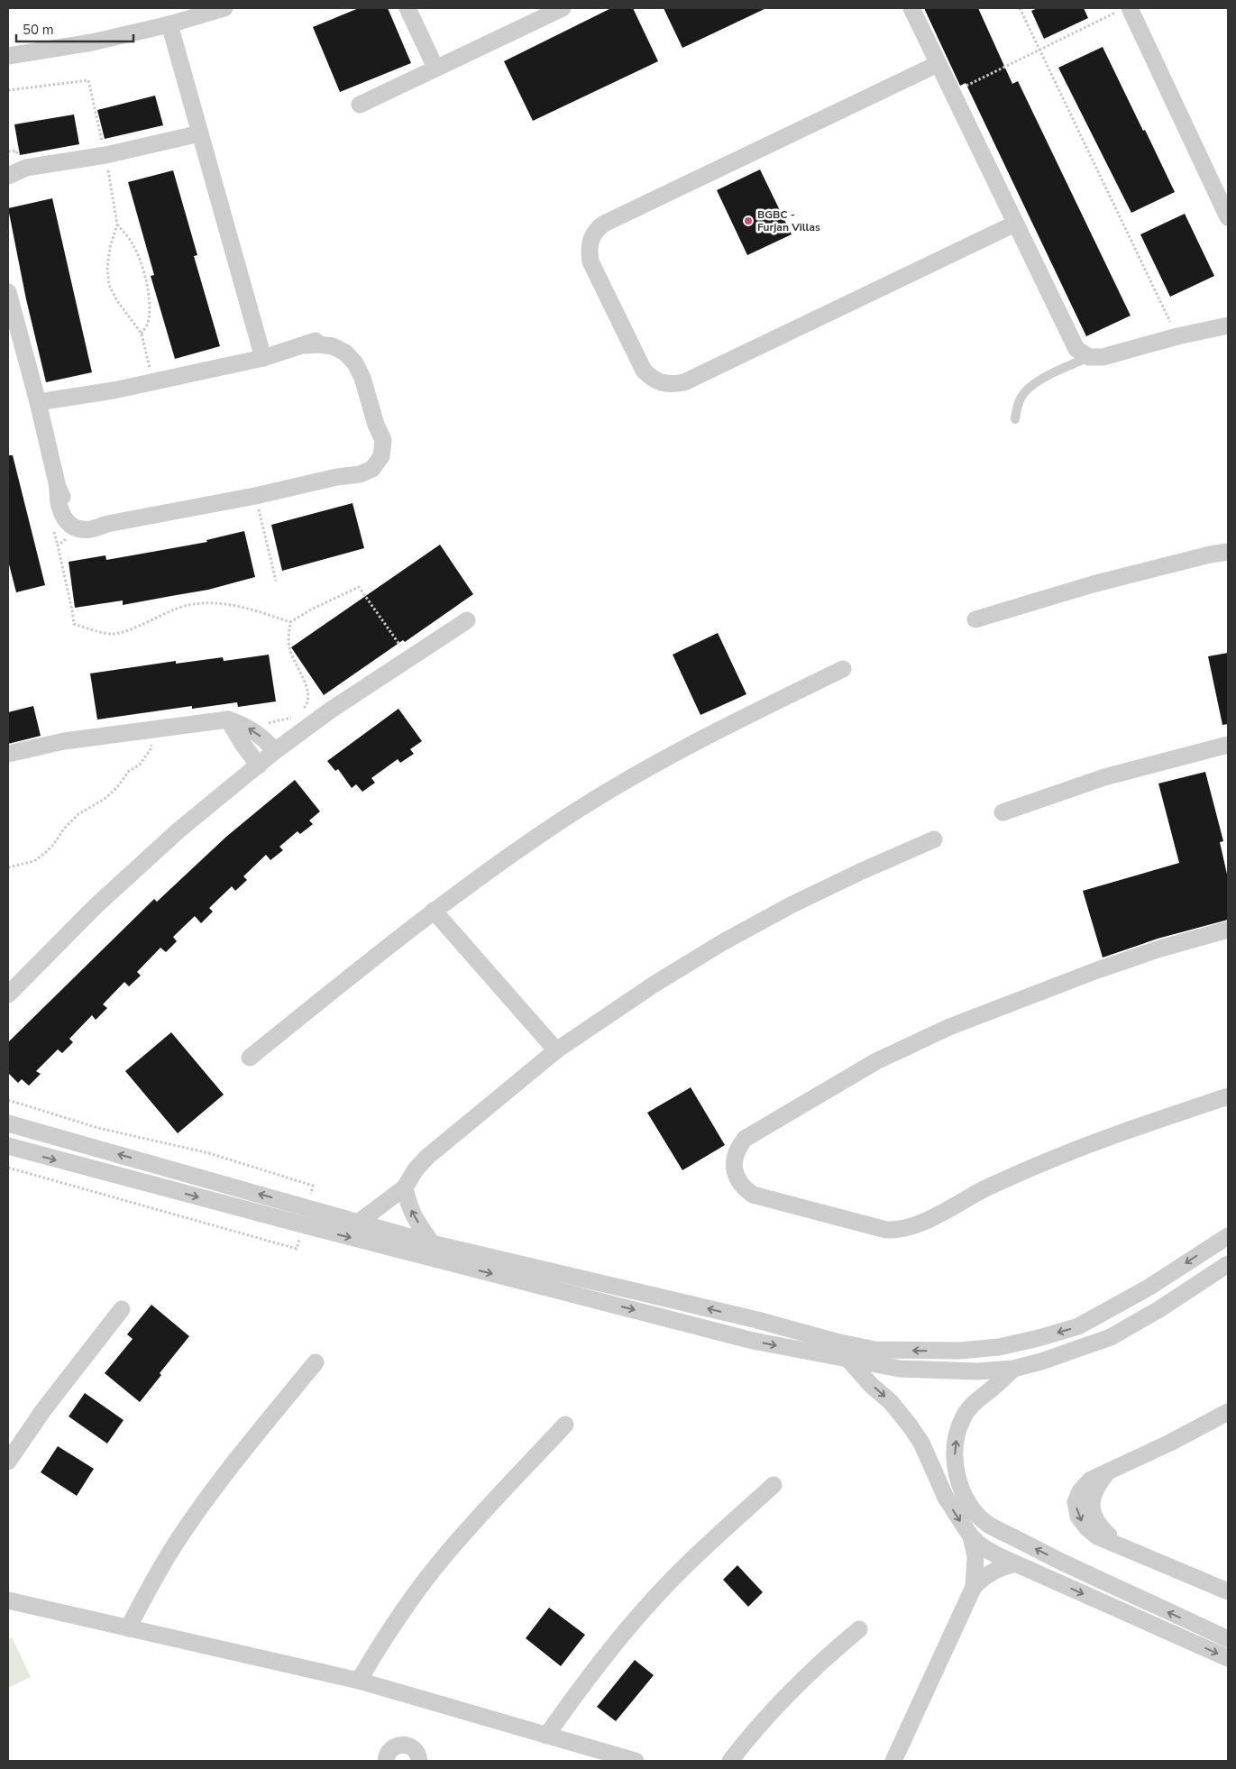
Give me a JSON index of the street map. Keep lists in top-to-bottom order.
{
  "places": ["BGBC - Furjan Villas"],
  "scale_bar": "50 m"
}
